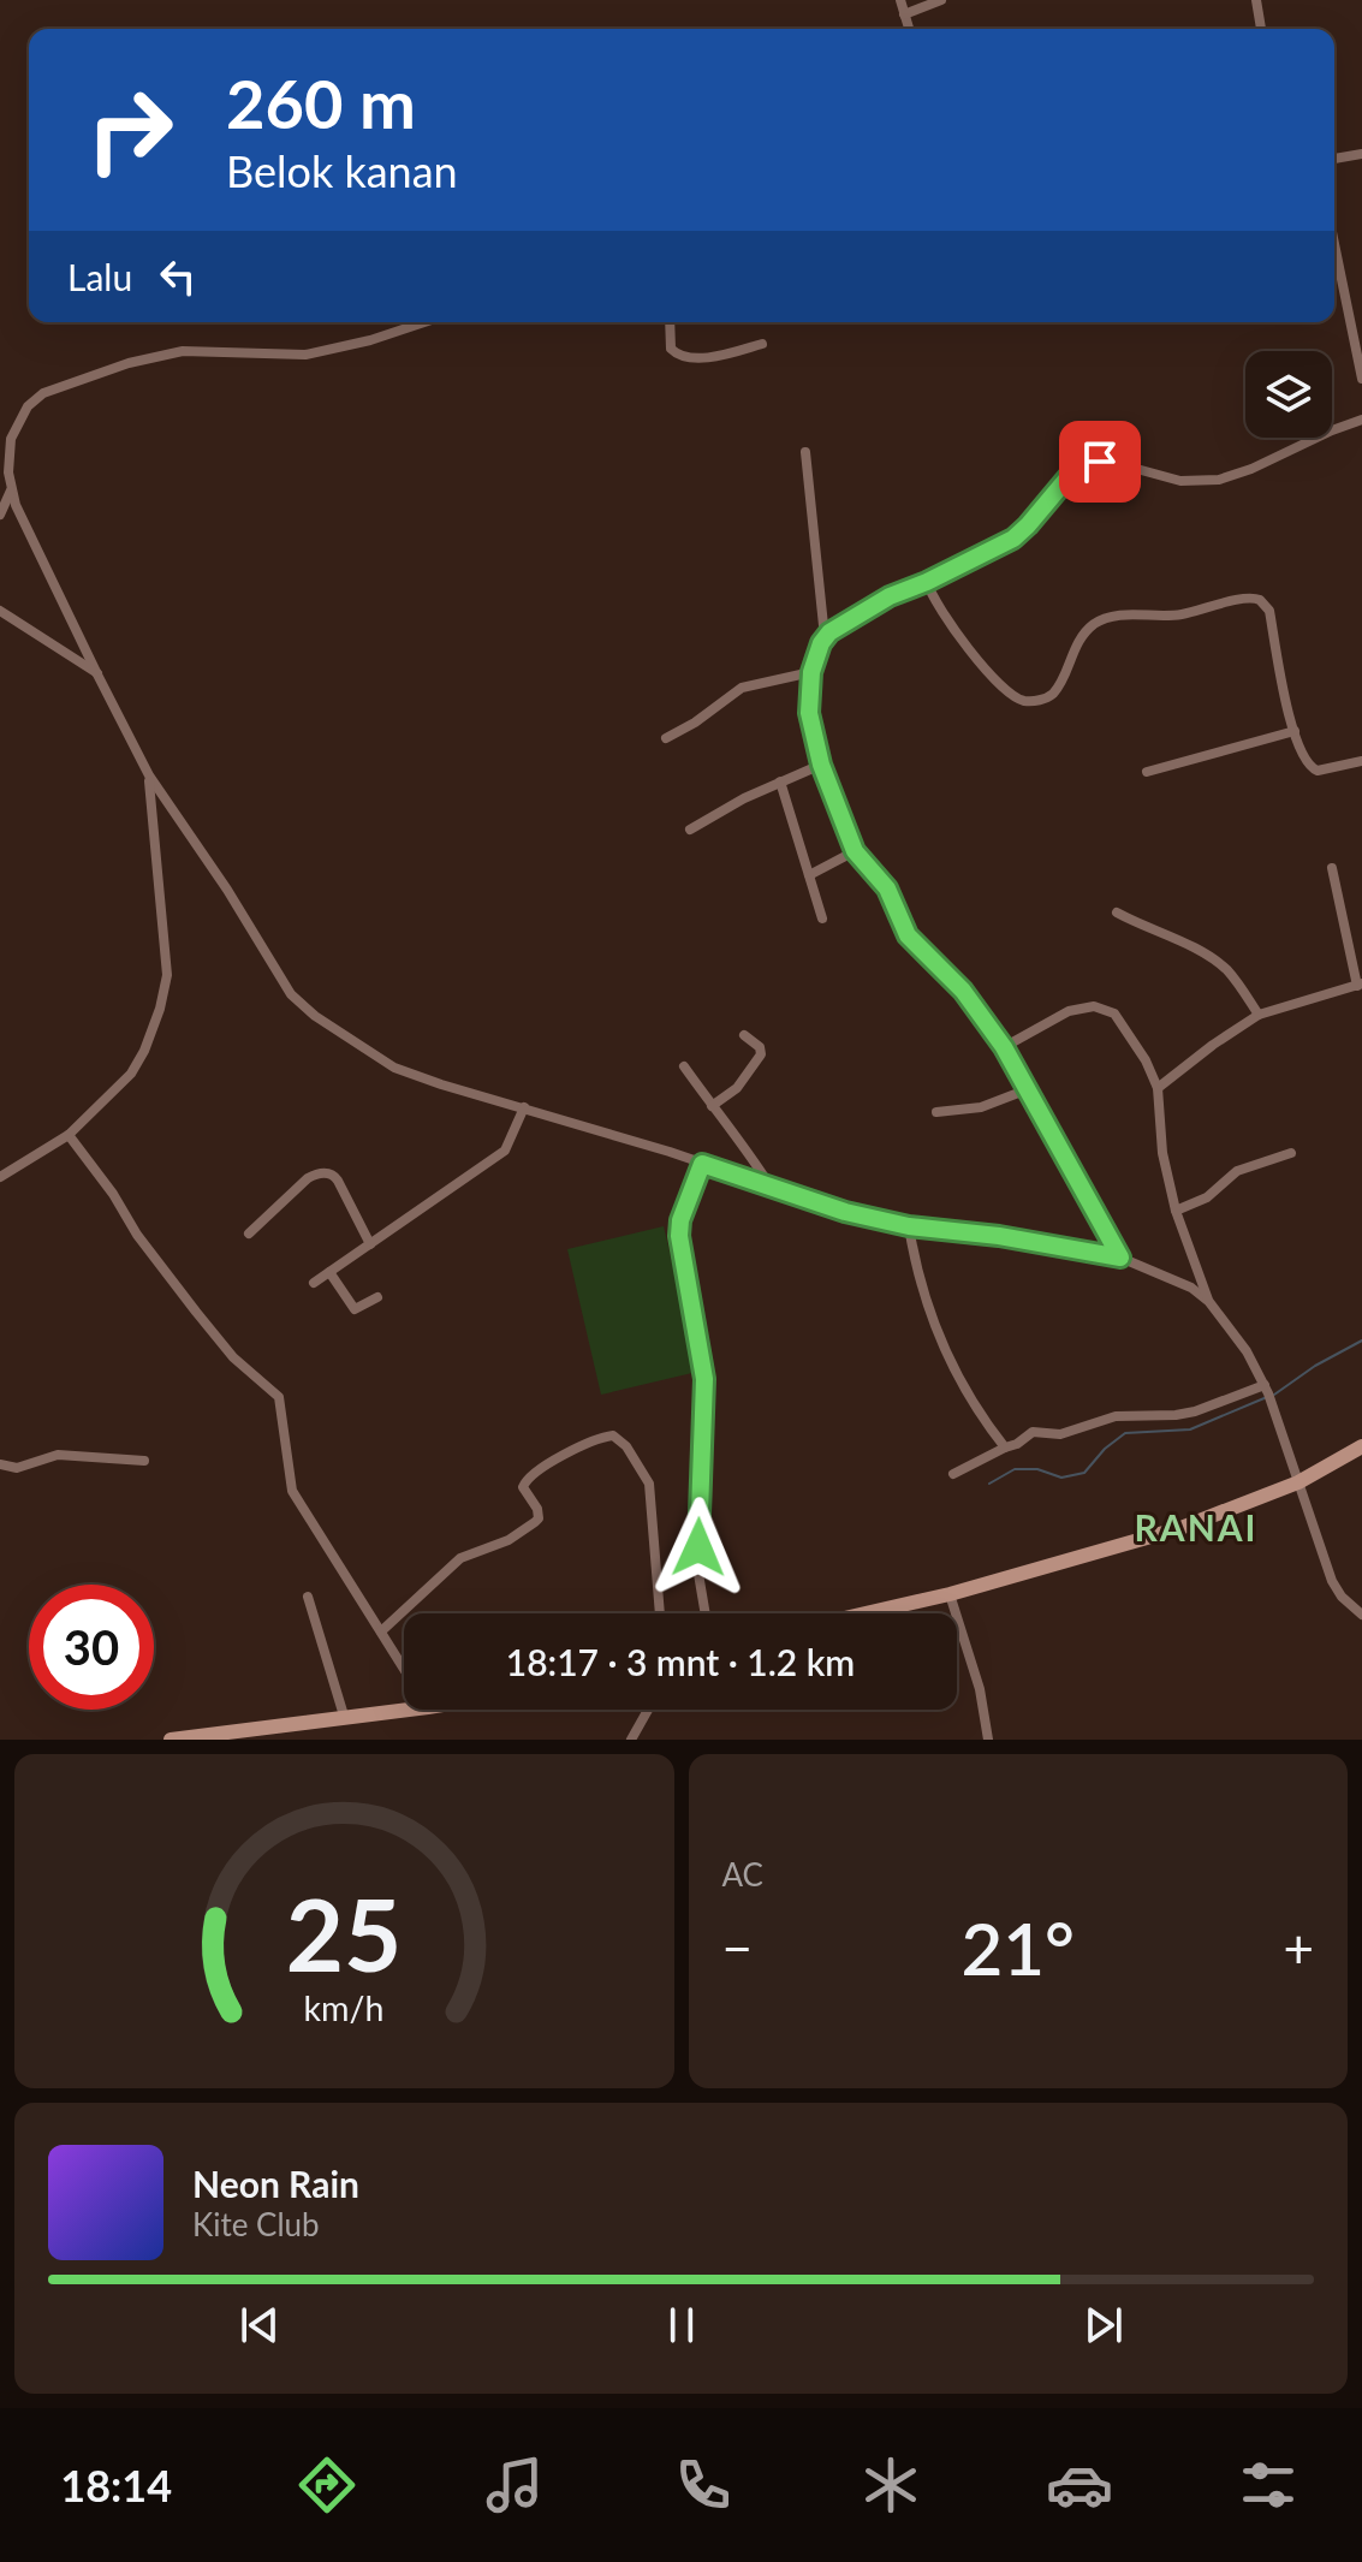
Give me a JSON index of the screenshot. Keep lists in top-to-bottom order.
{
  "districts": ["RANAI"],
  "page": {
    "turn": ["260 m", "Belok kanan"],
    "then": "Lalu",
    "limit": "30",
    "trip": "18:17 · 3 mnt · 1.2 km",
    "tile": "AC",
    "heat": ["−", "21°", "+"],
    "song": ["Neon Rain", "Kite Club"],
    "tabs": "18:14",
    "gauge": ["25", "km/h"]
  }
}
